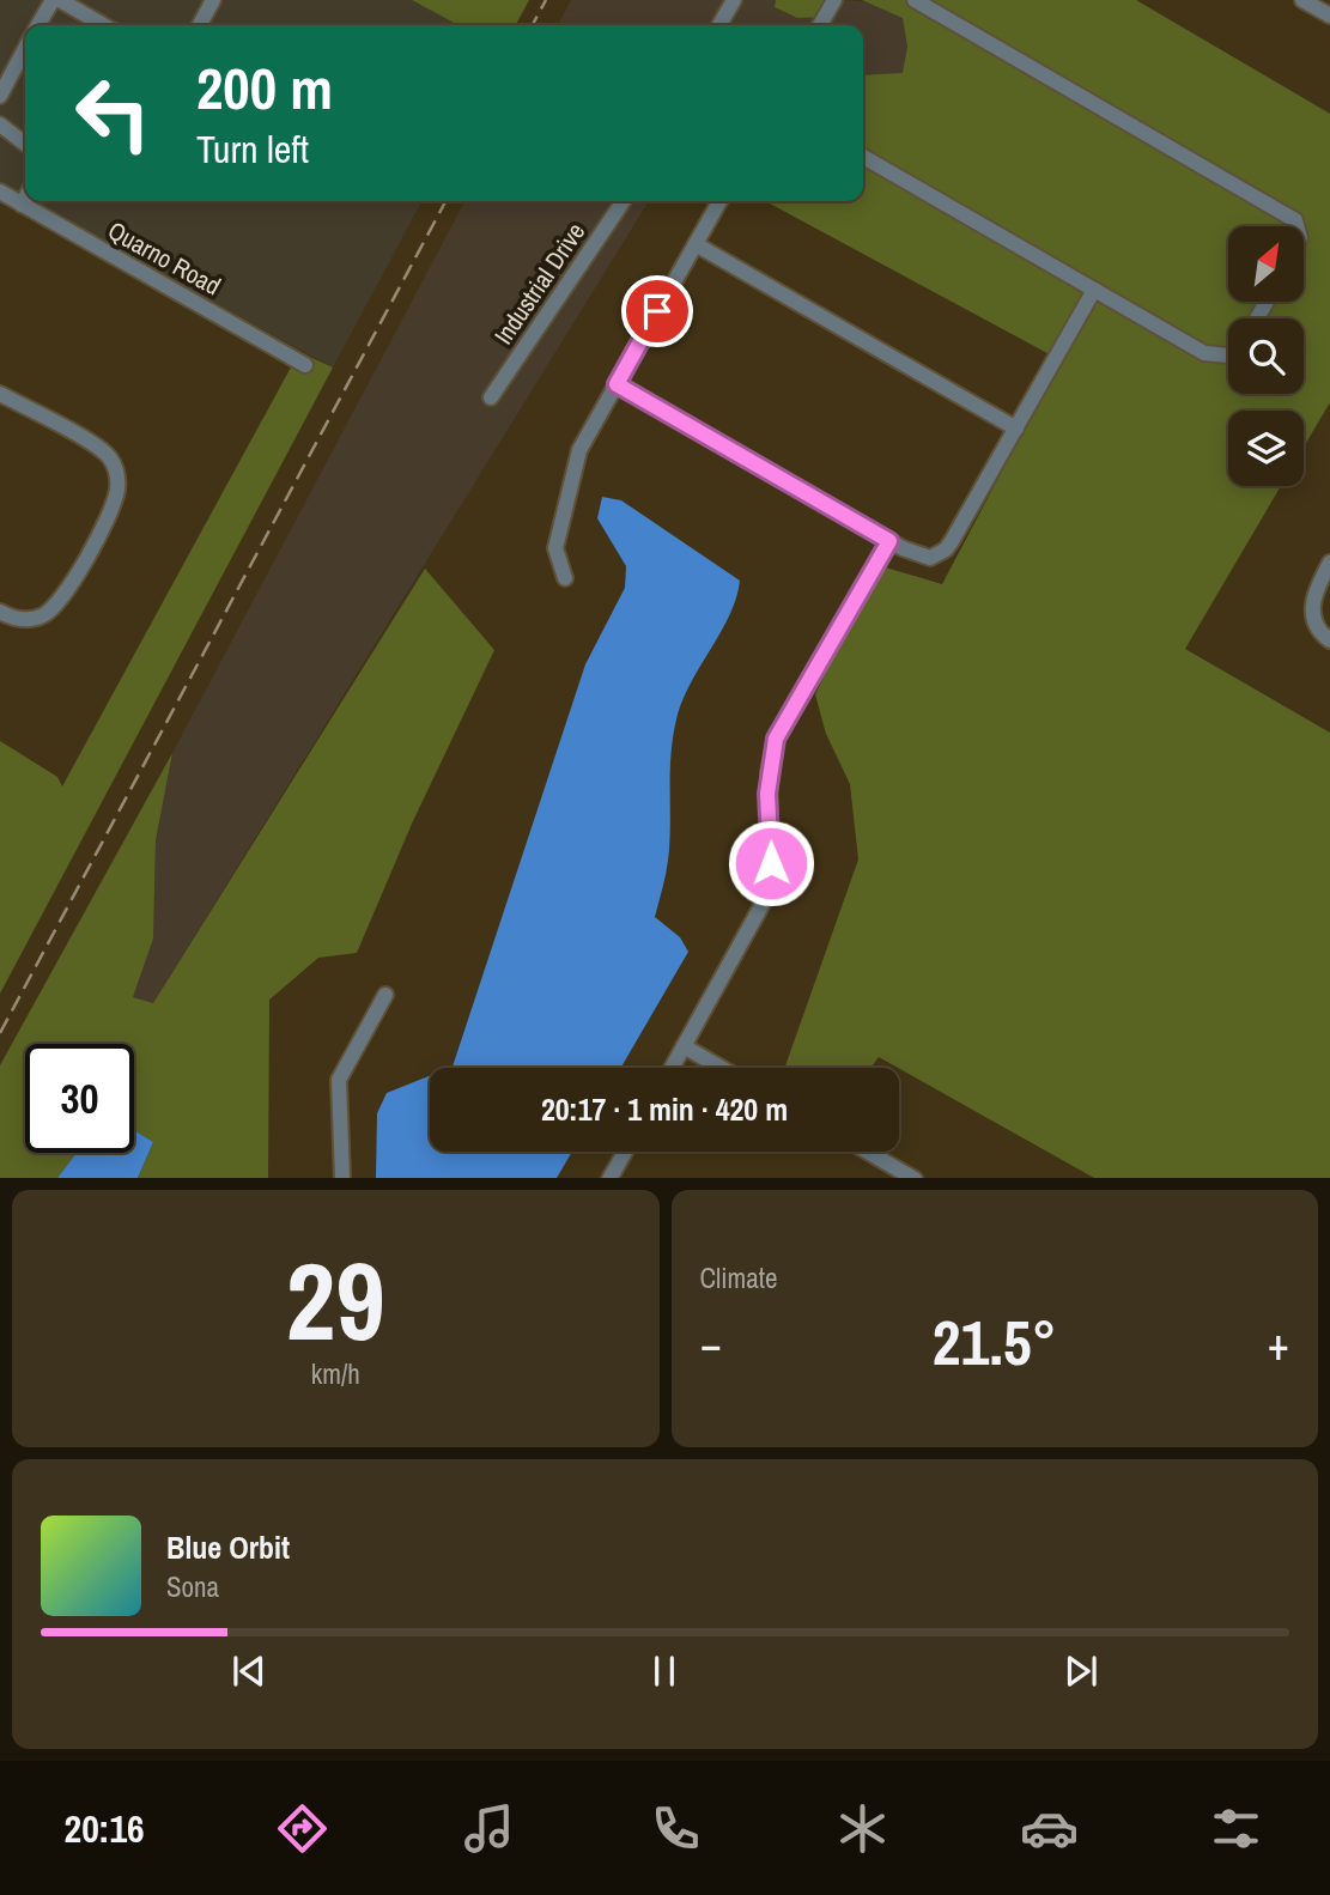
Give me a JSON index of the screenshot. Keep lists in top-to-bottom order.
{
  "streets": {
    "street": ["Quarno Road", "Industrial Drive"]
  },
  "north": "top right",
  "page": {
    "turn": ["200 m", "Turn left"],
    "limit": "30",
    "trip": "20:17 · 1 min · 420 m",
    "tile": [
      ["29", "km/h"],
      "Climate"
    ],
    "heat": ["−", "21.5°", "+"],
    "song": ["Blue Orbit", "Sona"],
    "tabs": "20:16"
  }
}
